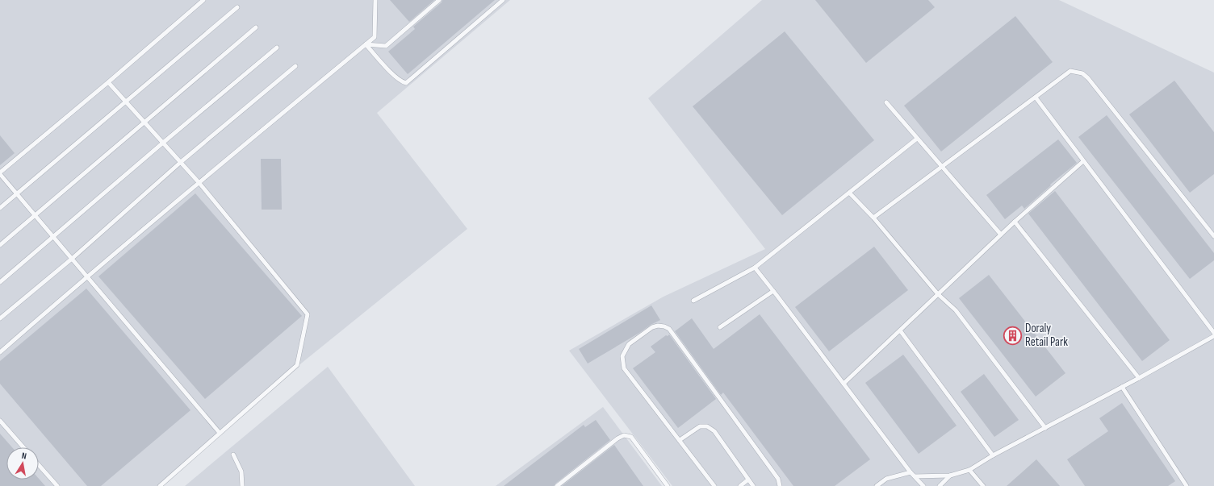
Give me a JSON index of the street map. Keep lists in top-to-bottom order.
{
  "places": {
    "building": ["Doraly Retail Park"]
  },
  "north": "top"
}
